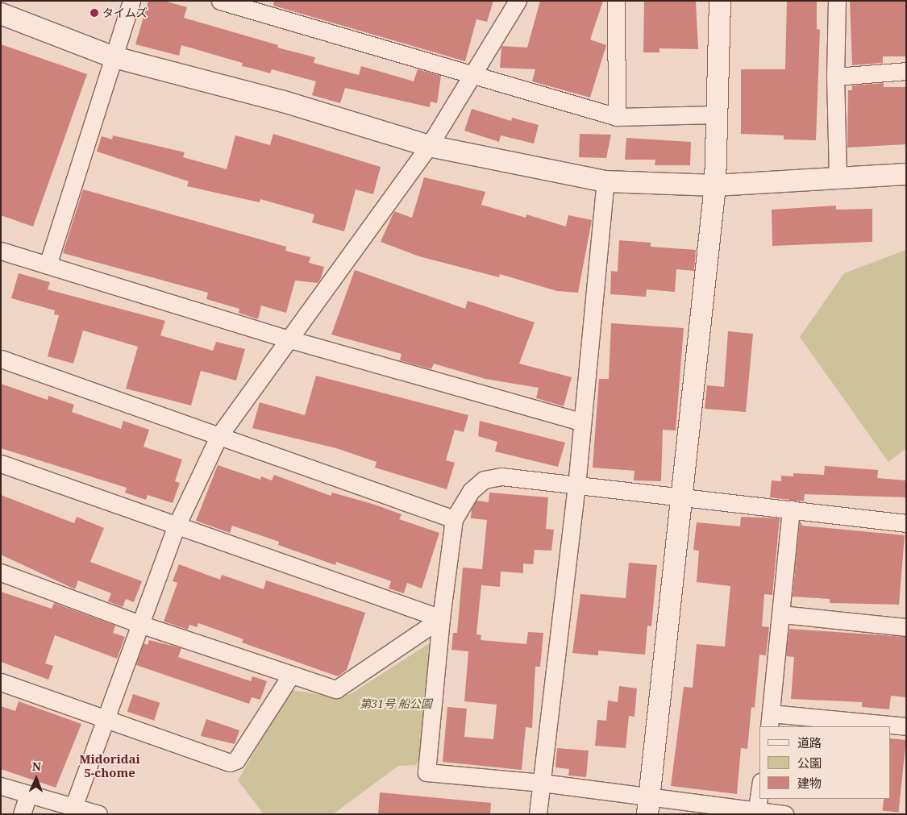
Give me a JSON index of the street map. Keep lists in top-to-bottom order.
{
  "districts": ["Midoridai 5-chome"],
  "parks": ["第31号 船公園"],
  "places": ["タイムズ"],
  "legend": ["道路", "公園", "建物"],
  "north": "top"
}
